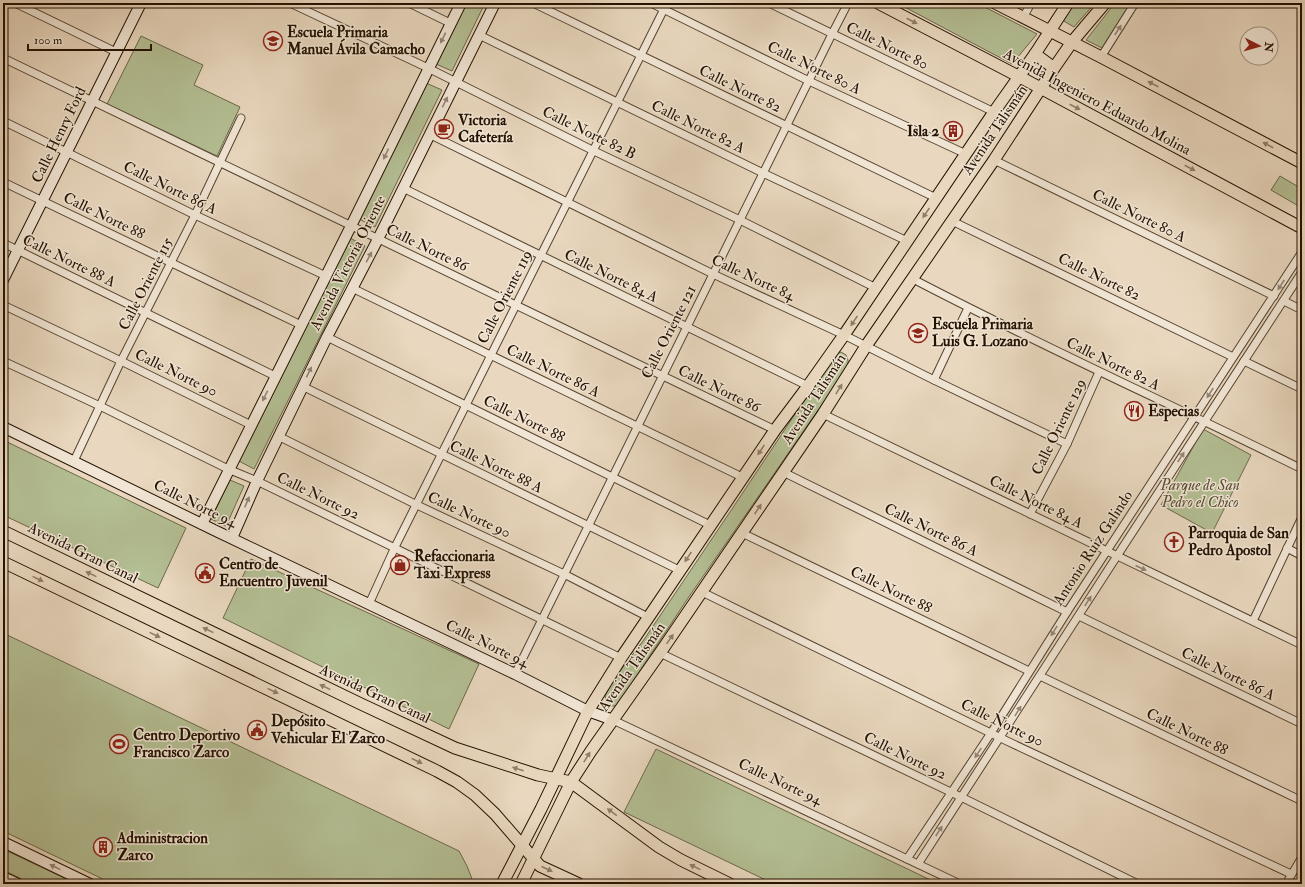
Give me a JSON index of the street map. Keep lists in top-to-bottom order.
{
  "streets": {
    "main road": ["Avenida Ingeniero Eduardo Molina", "Avenida Talismán", "Avenida Gran Canal"],
    "street": [
      "Calle Norte 80",
      "Calle Norte 80 A",
      "Calle Norte 82",
      "Calle Norte 82 A",
      "Calle Norte 82 B",
      "Calle Henry Ford",
      "Calle Norte 86 A",
      "Calle Norte 88",
      "Calle Norte 86",
      "Calle Norte 88 A",
      "Avenida Victoria Oriente",
      "Calle Norte 84 A",
      "Calle Norte 84",
      "Calle Oriente 115",
      "Calle Oriente 119",
      "Calle Oriente 121",
      "Calle Norte 90",
      "Calle Oriente 129",
      "Calle Norte 92",
      "Calle Norte 94",
      "Antonio Ruiz Galindo"
    ]
  },
  "crossings": [
    ["Calle Norte 80", "Avenida Talismán"],
    ["Calle Norte 80", "Calle Oriente 121"],
    ["Calle Norte 80 A", "Avenida Talismán"],
    ["Calle Norte 80 A", "Calle Oriente 119"],
    ["Calle Norte 80 A", "Calle Oriente 121"],
    ["Calle Norte 80 A", "Antonio Ruiz Galindo"],
    ["Calle Norte 82", "Avenida Talismán"],
    ["Calle Norte 82", "Calle Oriente 119"],
    ["Calle Norte 82", "Calle Oriente 121"],
    ["Calle Norte 82", "Antonio Ruiz Galindo"],
    ["Avenida Ingeniero Eduardo Molina", "Avenida Talismán"],
    ["Calle Norte 82 A", "Avenida Talismán"],
    ["Calle Norte 82 A", "Avenida Victoria Oriente"],
    ["Calle Norte 82 A", "Calle Oriente 119"],
    ["Calle Norte 82 A", "Calle Oriente 121"],
    ["Calle Norte 82 A", "Calle Oriente 129"],
    ["Calle Norte 82 A", "Antonio Ruiz Galindo"],
    ["Avenida Talismán", "Calle Norte 82 B"],
    ["Avenida Talismán", "Calle Norte 86 A"],
    ["Avenida Talismán", "Calle Norte 88"],
    ["Avenida Talismán", "Calle Norte 86"],
    ["Avenida Talismán", "Calle Norte 88 A"],
    ["Avenida Talismán", "Calle Norte 84 A"],
    ["Avenida Talismán", "Calle Norte 84"],
    ["Avenida Talismán", "Calle Norte 90"],
    ["Avenida Talismán", "Calle Norte 92"],
    ["Avenida Talismán", "Calle Norte 94"],
    ["Avenida Talismán", "Avenida Gran Canal"],
    ["Calle Norte 82 B", "Avenida Victoria Oriente"],
    ["Calle Norte 82 B", "Calle Oriente 119"],
    ["Calle Norte 82 B", "Calle Oriente 121"],
    ["Calle Henry Ford", "Calle Norte 86 A"],
    ["Calle Henry Ford", "Calle Norte 88"],
    ["Calle Henry Ford", "Calle Norte 86"],
    ["Calle Henry Ford", "Calle Norte 88 A"],
    ["Calle Norte 86 A", "Avenida Victoria Oriente"],
    ["Calle Norte 86 A", "Calle Oriente 115"],
    ["Calle Norte 86 A", "Calle Oriente 119"],
    ["Calle Norte 86 A", "Calle Oriente 121"],
    ["Calle Norte 86 A", "Antonio Ruiz Galindo"],
    ["Calle Norte 88", "Avenida Victoria Oriente"],
    ["Calle Norte 88", "Calle Oriente 115"],
    ["Calle Norte 88", "Calle Oriente 119"],
    ["Calle Norte 88", "Calle Oriente 121"],
    ["Calle Norte 88", "Antonio Ruiz Galindo"],
    ["Calle Norte 86", "Avenida Victoria Oriente"],
    ["Calle Norte 86", "Calle Oriente 115"],
    ["Calle Norte 86", "Calle Oriente 119"],
    ["Calle Norte 86", "Calle Oriente 121"],
    ["Calle Norte 88 A", "Avenida Victoria Oriente"],
    ["Calle Norte 88 A", "Calle Oriente 115"],
    ["Calle Norte 88 A", "Calle Oriente 119"],
    ["Calle Norte 88 A", "Calle Oriente 121"],
    ["Avenida Victoria Oriente", "Calle Norte 84 A"],
    ["Avenida Victoria Oriente", "Calle Norte 84"],
    ["Avenida Victoria Oriente", "Calle Norte 90"],
    ["Avenida Victoria Oriente", "Calle Norte 92"],
    ["Avenida Victoria Oriente", "Calle Norte 94"],
    ["Calle Norte 84 A", "Calle Oriente 119"],
    ["Calle Norte 84 A", "Calle Oriente 121"],
    ["Calle Norte 84 A", "Calle Oriente 129"],
    ["Calle Norte 84 A", "Antonio Ruiz Galindo"],
    ["Calle Norte 84", "Calle Oriente 119"],
    ["Calle Norte 84", "Calle Oriente 121"],
    ["Calle Norte 84", "Calle Oriente 129"],
    ["Calle Oriente 115", "Calle Norte 90"],
    ["Calle Oriente 115", "Calle Norte 92"],
    ["Calle Oriente 115", "Calle Norte 94"],
    ["Calle Oriente 119", "Calle Norte 90"],
    ["Calle Oriente 119", "Calle Norte 92"],
    ["Calle Oriente 119", "Calle Norte 94"],
    ["Calle Oriente 121", "Calle Norte 90"],
    ["Calle Oriente 121", "Calle Norte 92"],
    ["Calle Oriente 121", "Calle Norte 94"],
    ["Calle Norte 90", "Antonio Ruiz Galindo"],
    ["Calle Norte 92", "Antonio Ruiz Galindo"],
    ["Calle Norte 94", "Antonio Ruiz Galindo"]
  ],
  "parks": ["Parque de San Pedro el Chico"],
  "places": {
    "school or university": ["Escuela Primaria Manuel Ávila Camacho", "Escuela Primaria Luis G. Lozano"],
    "cafe": ["Victoria Cafetería"],
    "building": ["Isla 2", "Administracion Zarco"],
    "restaurant": ["Especias"],
    "church": ["Parroquia de San Pedro Apostol"],
    "shop": ["Refaccionaria Taxi Express"],
    "public building": ["Centro de Encuentro Juvenil", "Depósito Vehicular El Zarco"],
    "sports": ["Centro Deportivo Francisco Zarco"]
  },
  "scale_bar": "100 m",
  "north": "right"
}
